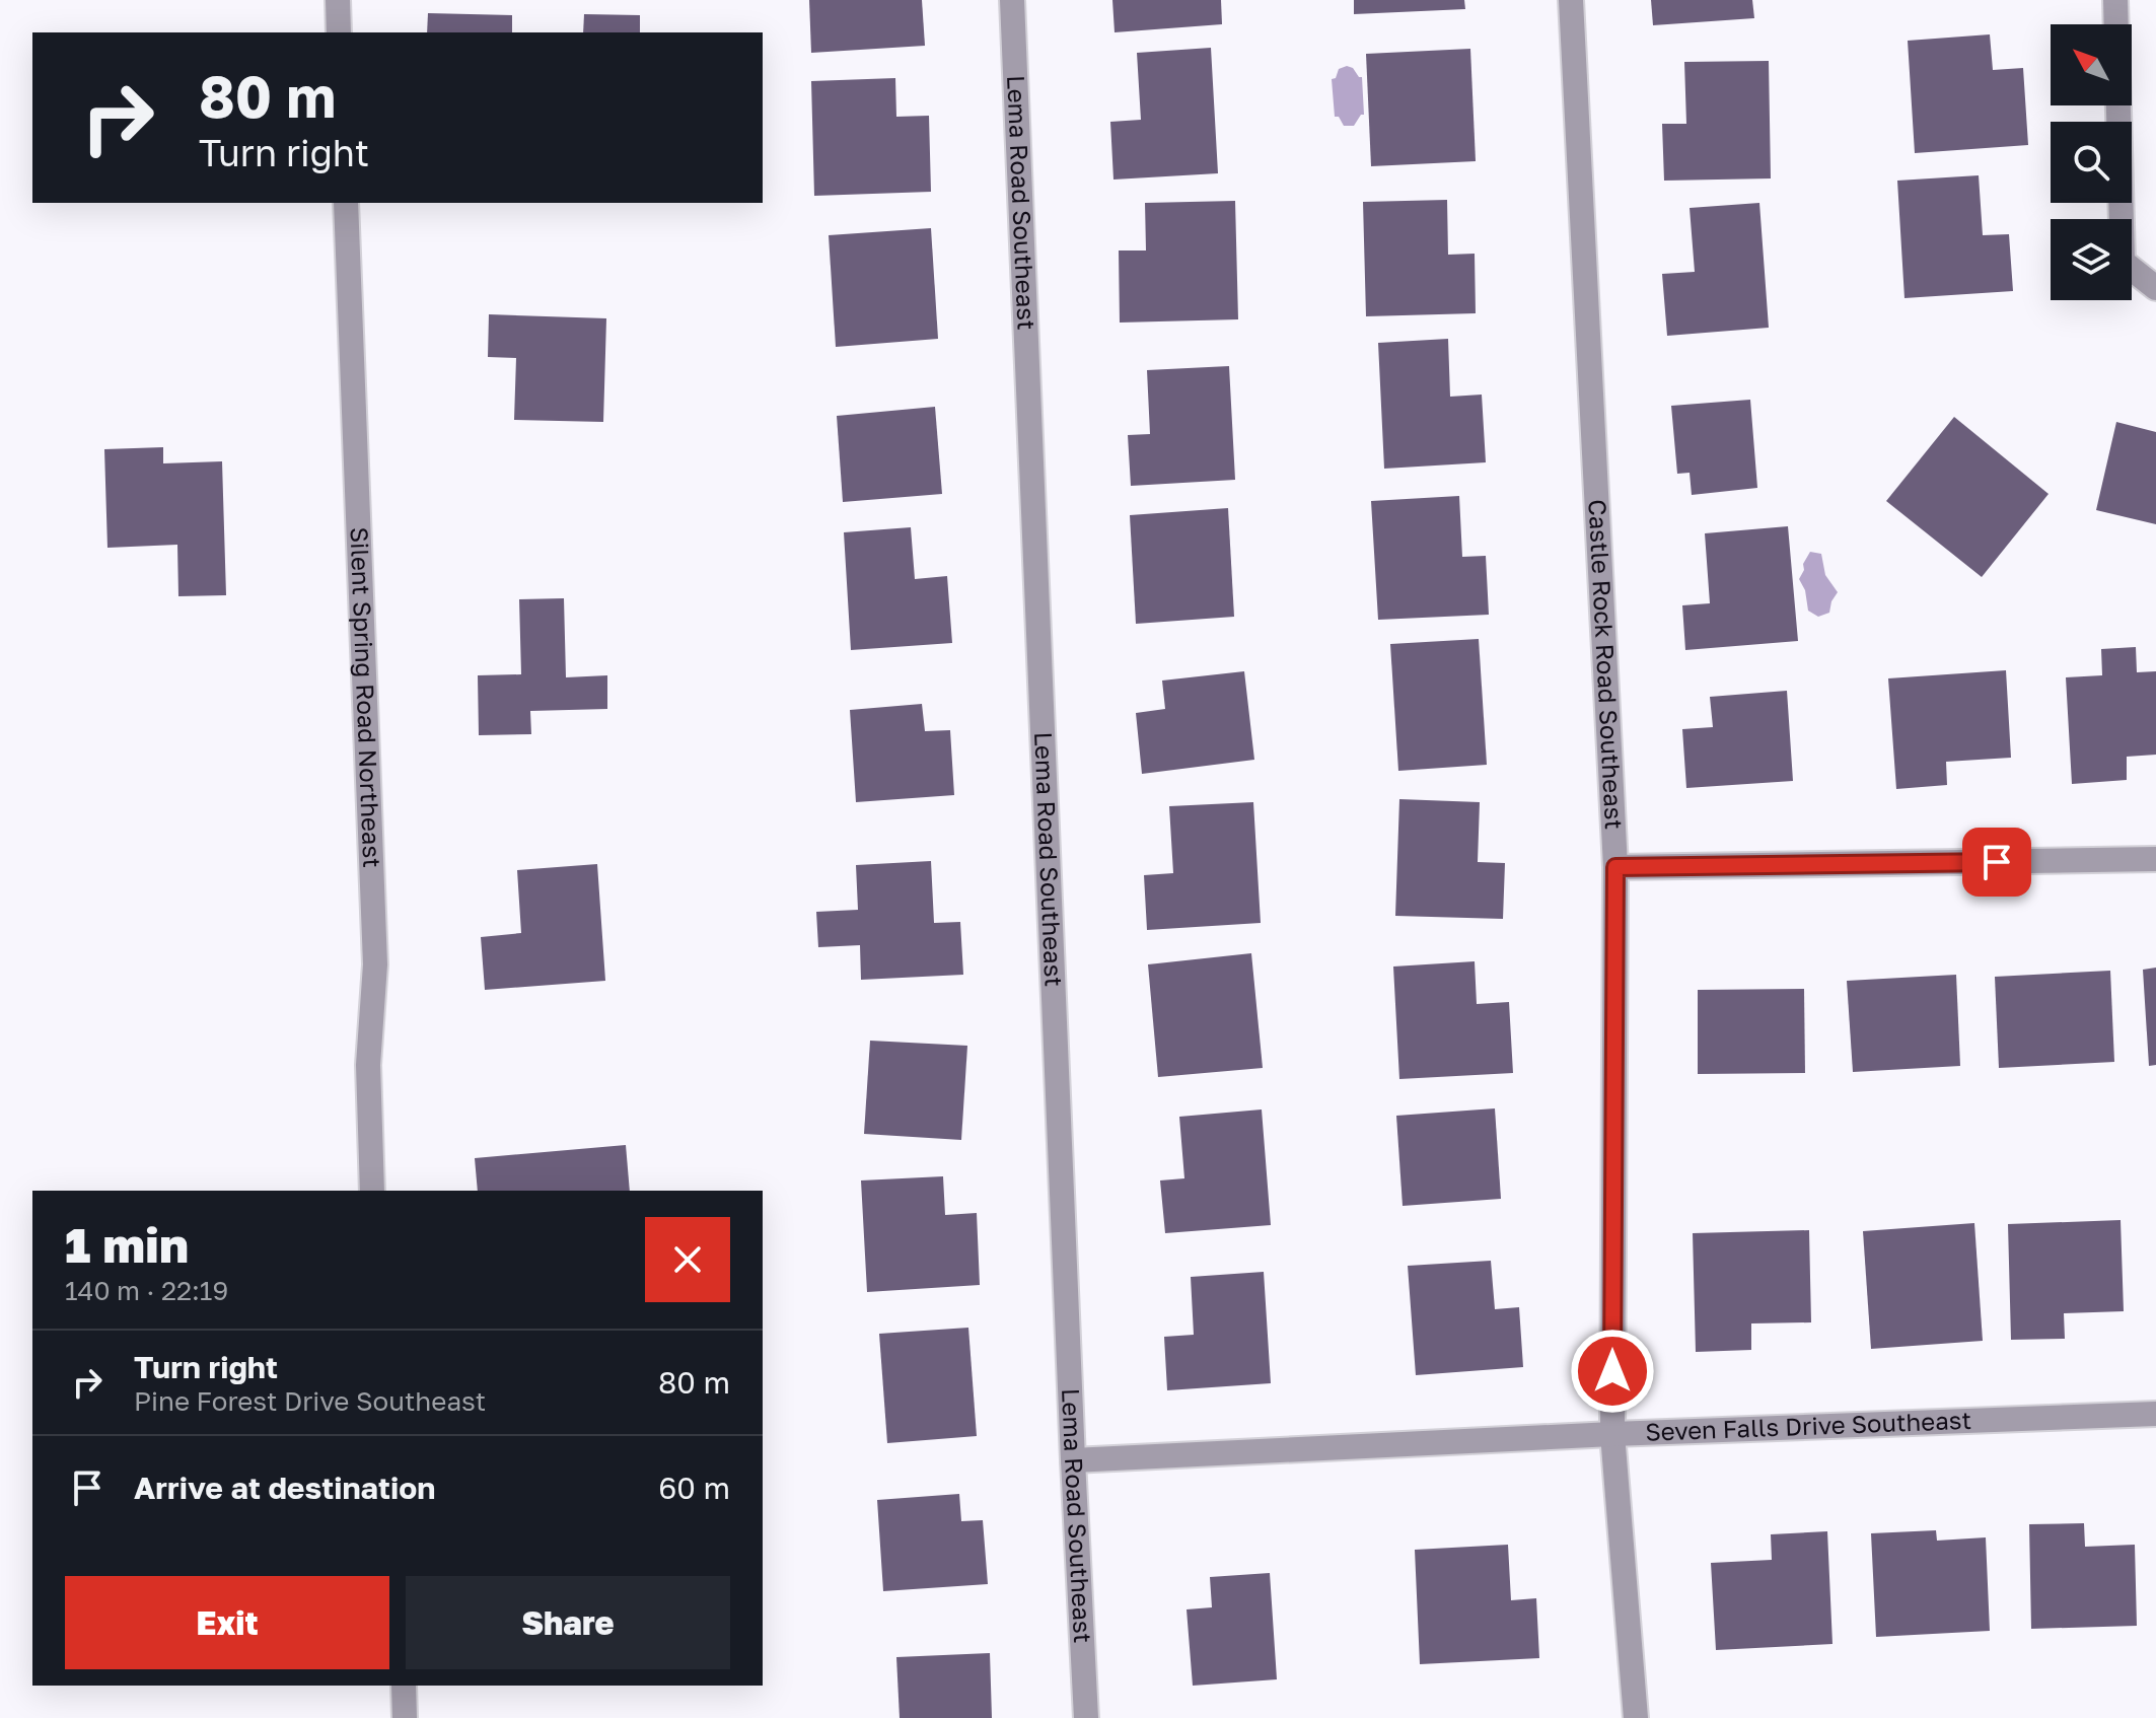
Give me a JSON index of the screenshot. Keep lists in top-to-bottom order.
{
  "streets": {
    "street": [
      "Lema Road Southeast",
      "Castle Rock Road Southeast",
      "Silent Spring Road Northeast",
      "Seven Falls Drive Southeast"
    ]
  },
  "crossings": [
    ["Lema Road Southeast", "Seven Falls Drive Southeast"],
    ["Castle Rock Road Southeast", "Seven Falls Drive Southeast"]
  ],
  "north": "top left",
  "page": {
    "turn": ["80 m", "Turn right"],
    "heading": ["1 min", "140 m · 22:19"],
    "list": [
      {
        "name": "Turn right",
        "note": "Pine Forest Drive Southeast",
        "value": "80 m"
      },
      {
        "name": "Arrive at destination",
        "value": "60 m"
      }
    ],
    "buttons": ["Exit", "Share"]
  }
}
